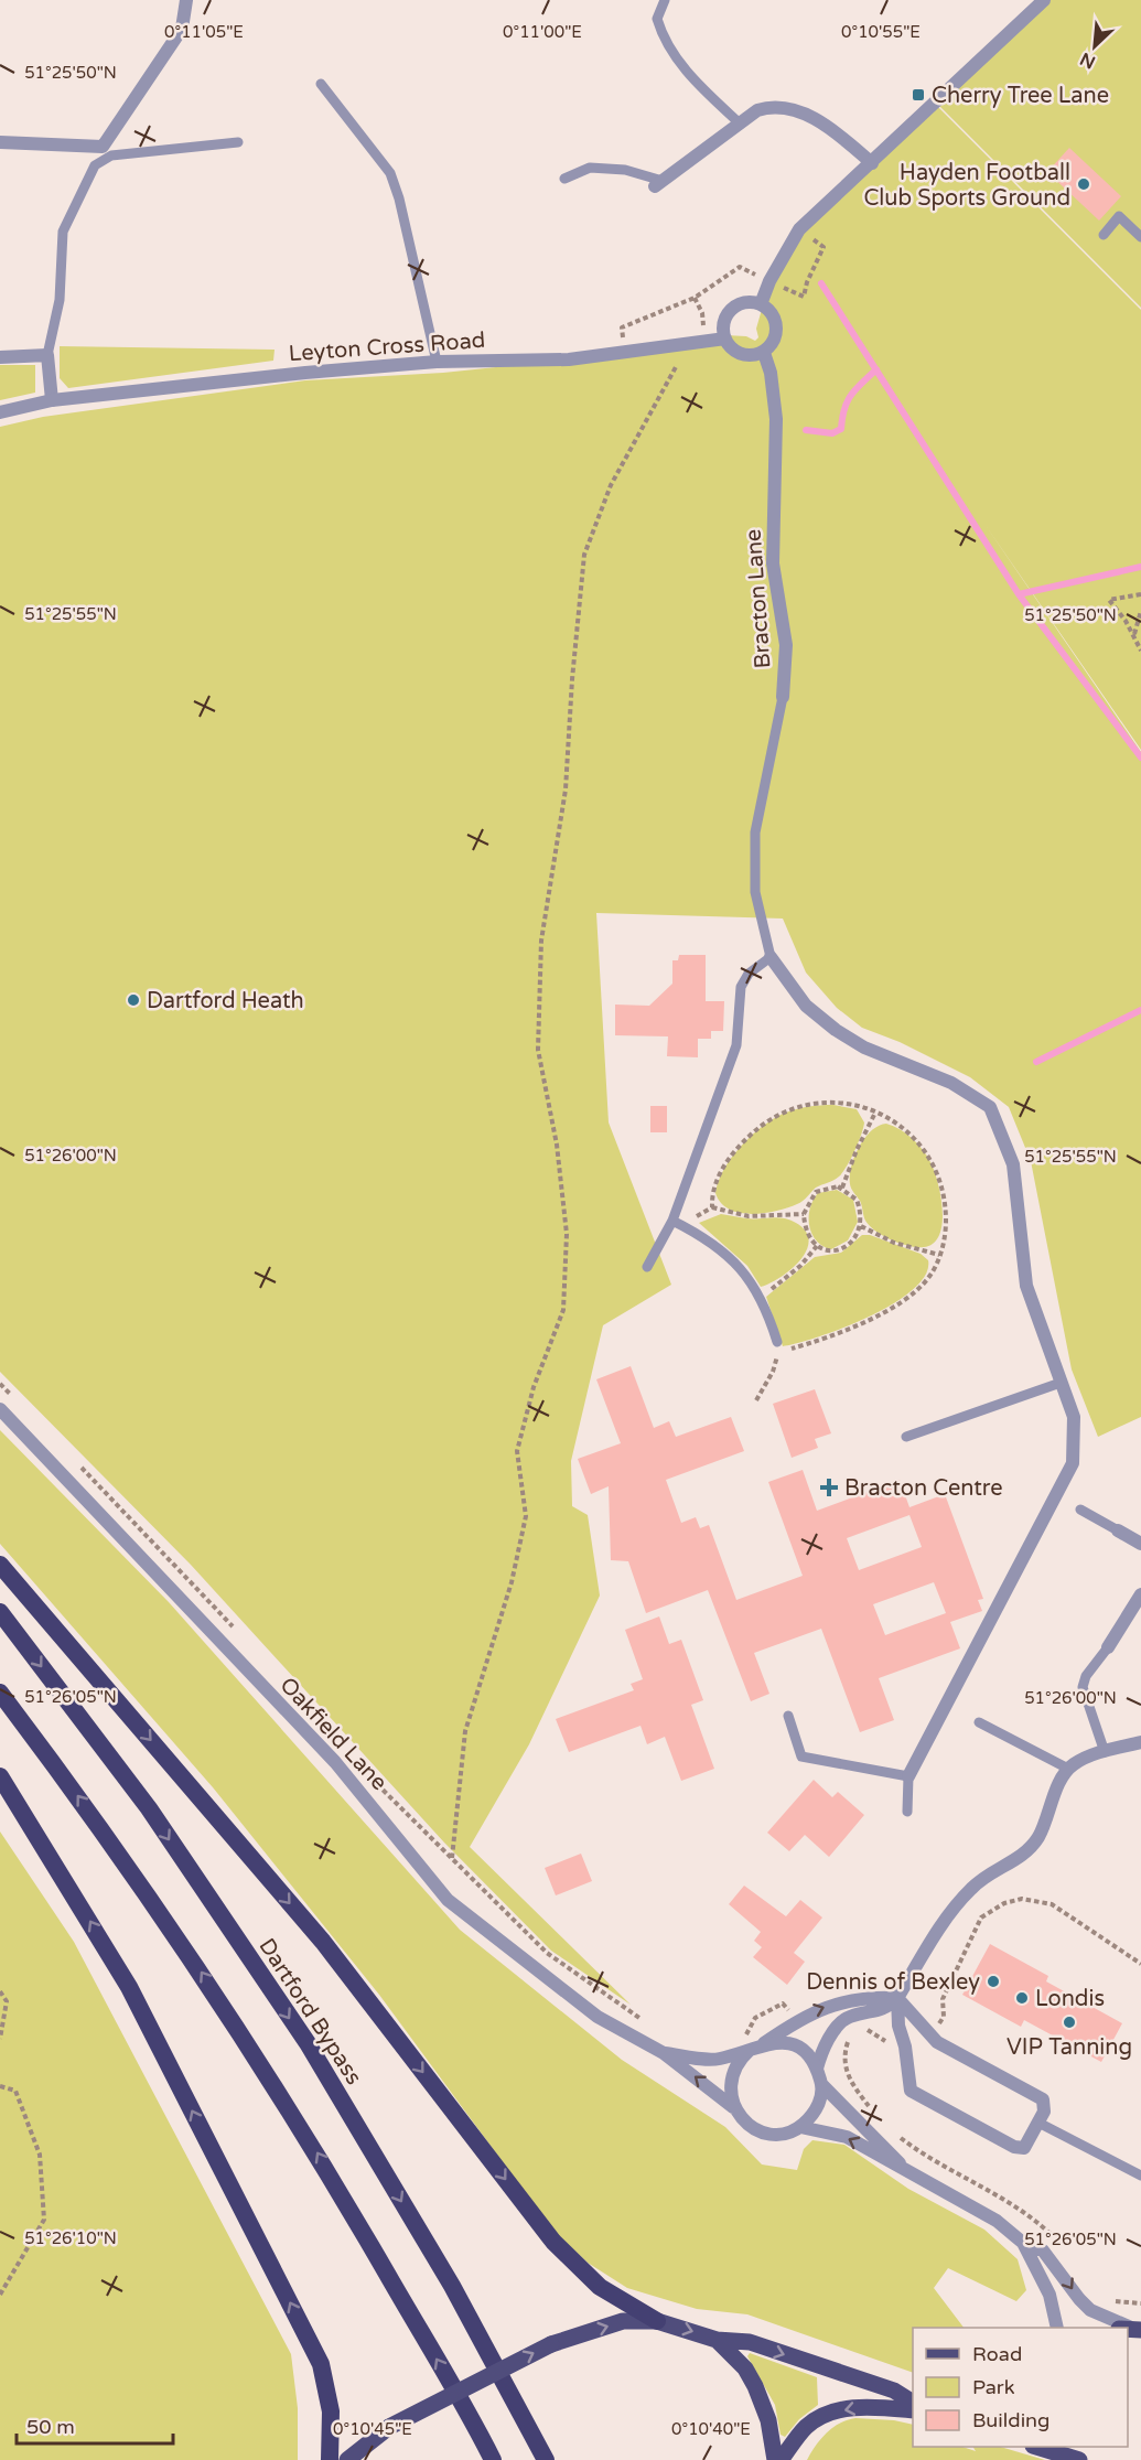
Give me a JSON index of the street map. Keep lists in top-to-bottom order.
{
  "streets": {
    "highway": ["Dartford Bypass"],
    "street": ["Leyton Cross Road", "Bracton Lane", "Oakfield Lane"]
  },
  "crossings": [
    ["Leyton Cross Road", "Bracton Lane"]
  ],
  "places": {
    "transit": ["Cherry Tree Lane"],
    "other": [
      "Hayden Football Club Sports Ground",
      "Dartford Heath",
      "Dennis of Bexley",
      "Londis",
      "VIP Tanning"
    ],
    "health": ["Bracton Centre"]
  },
  "legend": ["Road", "Park", "Building"],
  "scale_bar": "50 m",
  "north": "bottom left",
  "coordinates": [
    "0°11'05\"E",
    "0°11'00\"E",
    "0°10'55\"E",
    "51°25'50\"N",
    "51°25'55\"N",
    "51°26'00\"N",
    "51°26'05\"N",
    "51°26'10\"N",
    "0°10'45\"E",
    "0°10'40\"E"
  ]
}
